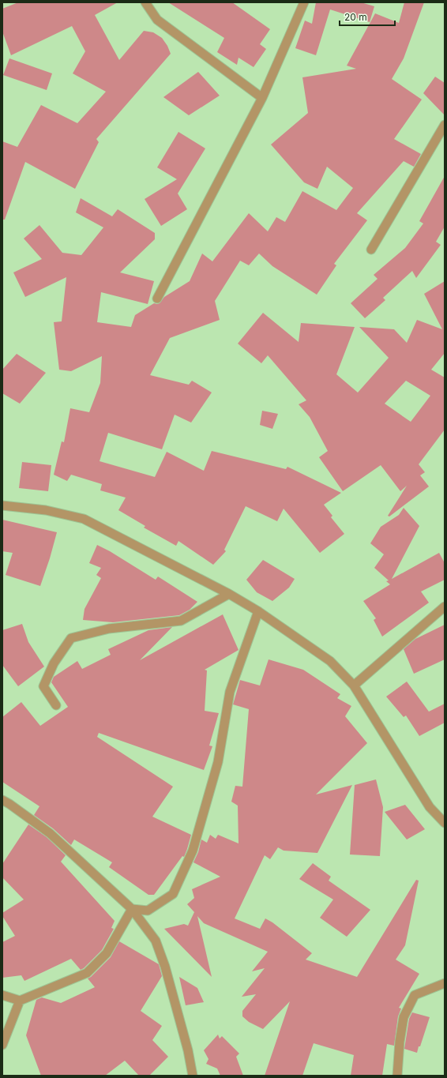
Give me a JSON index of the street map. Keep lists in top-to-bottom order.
{
  "scale_bar": "20 m"
}
